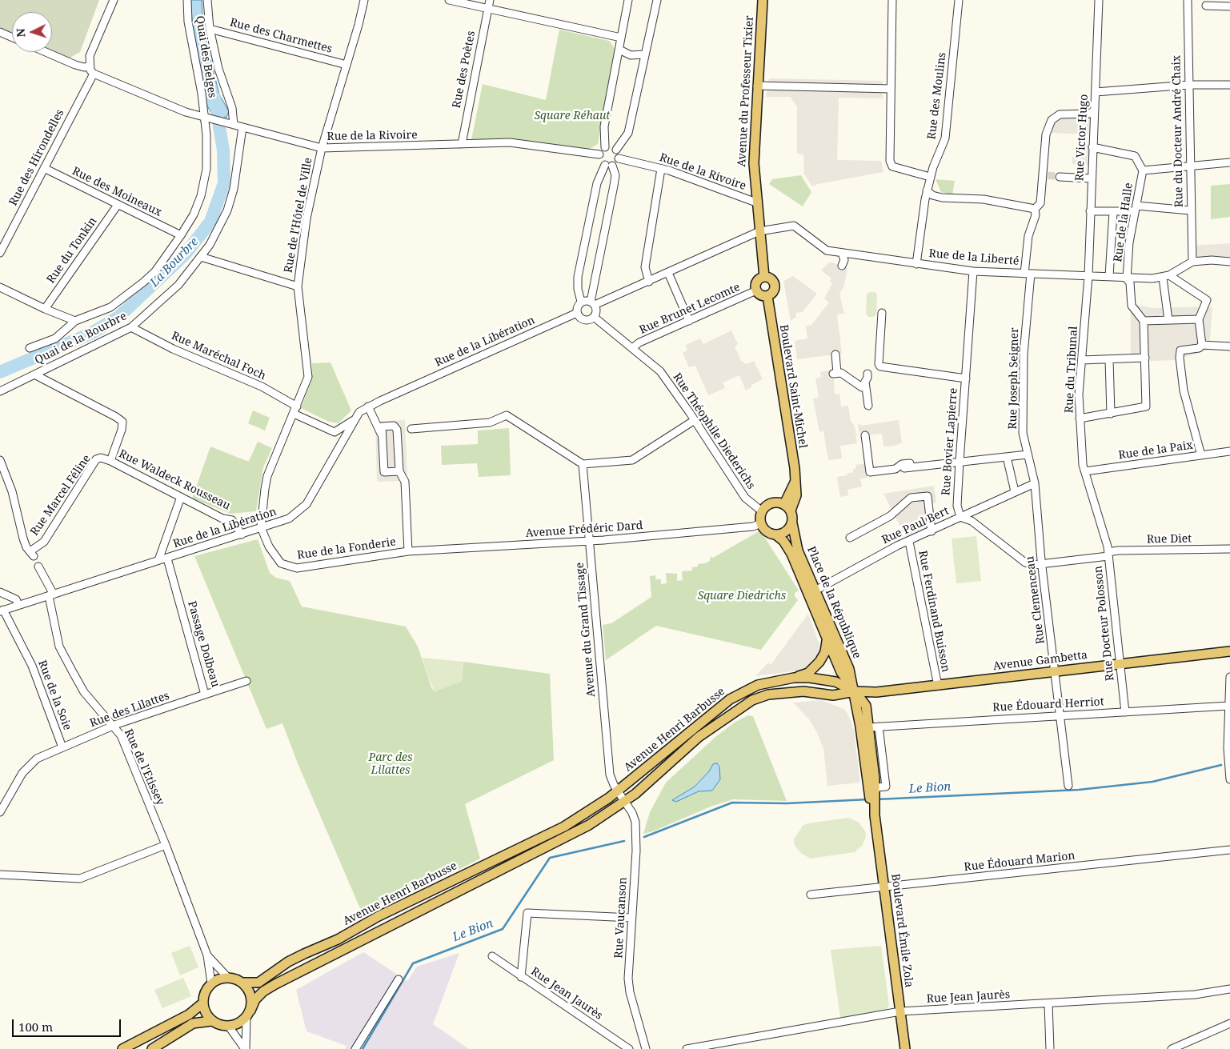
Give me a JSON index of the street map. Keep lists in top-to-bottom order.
{
  "streets": {
    "main road": [
      "Avenue du Professeur Tixier",
      "Boulevard Saint-Michel",
      "Place de la République",
      "Avenue Gambetta",
      "Avenue Henri Barbusse",
      "Boulevard Émile Zola"
    ],
    "street": [
      "Rue des Charmettes",
      "Quai des Belges",
      "Rue des Poètes",
      "Rue des Moulins",
      "Rue du Docteur André Chaix",
      "Rue de la Rivoire",
      "Rue Victor Hugo",
      "Rue des Hirondelles",
      "Rue des Moineaux",
      "Rue de l'Hôtel de Ville",
      "Rue de la Halle",
      "Rue du Tonkin",
      "Rue de la Liberté",
      "Rue Brunet Lecomte",
      "Quai de la Bourbre",
      "Rue de la Libération",
      "Rue Maréchal Foch",
      "Rue du Tribunal",
      "Rue Joseph Seigner",
      "Rue Théophile Diederichs",
      "Rue Bovier Lapierre",
      "Rue de la Paix",
      "Rue Waldeck Rousseau",
      "Rue Marcel Féline",
      "Rue Paul Bert",
      "Avenue Frédéric Dard",
      "Rue Diet",
      "Rue de la Fonderie",
      "Rue Clemenceau",
      "Rue Ferdinand Buisson",
      "Rue Docteur Polosson",
      "Avenue du Grand Tissage",
      "Passage Dolbeau",
      "Rue de la Soie",
      "Rue Édouard Herriot",
      "Rue des Lilattes",
      "Rue de l'Etissey",
      "Rue Édouard Marion",
      "Rue Vaucanson",
      "Rue Jean Jaurès"
    ]
  },
  "crossings": [
    ["Rue des Charmettes", "Rue de l'Hôtel de Ville"],
    ["Quai des Belges", "Rue de la Rivoire"],
    ["Quai des Belges", "Rue des Moineaux"],
    ["Rue des Poètes", "Rue de la Rivoire"],
    ["Avenue du Professeur Tixier", "Rue de la Rivoire"],
    ["Avenue du Professeur Tixier", "Rue de la Liberté"],
    ["Avenue du Professeur Tixier", "Rue Brunet Lecomte"],
    ["Avenue du Professeur Tixier", "Boulevard Saint-Michel"],
    ["Rue des Moulins", "Rue de la Liberté"],
    ["Rue du Docteur André Chaix", "Rue de la Liberté"],
    ["Rue de la Rivoire", "Rue des Hirondelles"],
    ["Rue de la Rivoire", "Rue de l'Hôtel de Ville"],
    ["Rue de la Rivoire", "Quai de la Bourbre"],
    ["Rue Victor Hugo", "Rue de la Liberté"],
    ["Rue Victor Hugo", "Rue du Tribunal"],
    ["Rue Victor Hugo", "Rue Joseph Seigner"],
    ["Rue des Hirondelles", "Rue des Moineaux"],
    ["Rue des Moineaux", "Rue du Tonkin"],
    ["Rue de l'Hôtel de Ville", "Rue de la Libération"],
    ["Rue de l'Hôtel de Ville", "Rue Maréchal Foch"],
    ["Rue de l'Hôtel de Ville", "Rue de la Fonderie"],
    ["Rue de la Halle", "Rue de la Liberté"],
    ["Rue de la Liberté", "Rue du Tribunal"],
    ["Rue de la Liberté", "Rue Joseph Seigner"],
    ["Rue de la Liberté", "Rue Bovier Lapierre"],
    ["Rue Brunet Lecomte", "Boulevard Saint-Michel"],
    ["Rue Brunet Lecomte", "Rue Théophile Diederichs"],
    ["Quai de la Bourbre", "Rue Maréchal Foch"],
    ["Quai de la Bourbre", "Rue Waldeck Rousseau"],
    ["Rue de la Libération", "Rue Théophile Diederichs"],
    ["Rue de la Libération", "Rue Waldeck Rousseau"],
    ["Rue de la Libération", "Rue de la Fonderie"],
    ["Rue de la Libération", "Passage Dolbeau"],
    ["Rue de la Libération", "Rue de la Soie"],
    ["Rue de la Libération", "Rue de l'Etissey"],
    ["Rue du Tribunal", "Rue de la Paix"],
    ["Rue du Tribunal", "Rue Diet"],
    ["Rue du Tribunal", "Rue Docteur Polosson"],
    ["Rue Joseph Seigner", "Rue Paul Bert"],
    ["Rue Joseph Seigner", "Rue Clemenceau"],
    ["Boulevard Saint-Michel", "Rue Théophile Diederichs"],
    ["Boulevard Saint-Michel", "Avenue Frédéric Dard"],
    ["Boulevard Saint-Michel", "Place de la République"],
    ["Rue Théophile Diederichs", "Avenue Frédéric Dard"],
    ["Rue Théophile Diederichs", "Place de la République"],
    ["Rue Bovier Lapierre", "Rue Paul Bert"],
    ["Rue Waldeck Rousseau", "Rue Marcel Féline"],
    ["Rue Paul Bert", "Rue Clemenceau"],
    ["Rue Paul Bert", "Place de la République"],
    ["Rue Paul Bert", "Rue Ferdinand Buisson"],
    ["Avenue Frédéric Dard", "Rue de la Fonderie"],
    ["Avenue Frédéric Dard", "Place de la République"],
    ["Avenue Frédéric Dard", "Avenue du Grand Tissage"],
    ["Rue Diet", "Rue Clemenceau"],
    ["Rue Diet", "Rue Docteur Polosson"],
    ["Rue Clemenceau", "Avenue Gambetta"],
    ["Rue Clemenceau", "Rue Édouard Herriot"],
    ["Place de la République", "Avenue Gambetta"],
    ["Place de la République", "Rue Édouard Herriot"],
    ["Place de la République", "Avenue Henri Barbusse"],
    ["Place de la République", "Boulevard Émile Zola"],
    ["Rue Ferdinand Buisson", "Avenue Gambetta"],
    ["Rue Docteur Polosson", "Avenue Gambetta"],
    ["Rue Docteur Polosson", "Rue Édouard Herriot"],
    ["Avenue du Grand Tissage", "Avenue Henri Barbusse"],
    ["Avenue du Grand Tissage", "Rue Vaucanson"],
    ["Passage Dolbeau", "Rue des Lilattes"],
    ["Avenue Gambetta", "Avenue Henri Barbusse"],
    ["Rue de la Soie", "Rue des Lilattes"],
    ["Rue des Lilattes", "Rue de l'Etissey"],
    ["Avenue Henri Barbusse", "Rue de l'Etissey"],
    ["Avenue Henri Barbusse", "Rue Vaucanson"],
    ["Rue Édouard Marion", "Boulevard Émile Zola"],
    ["Boulevard Émile Zola", "Rue Jean Jaurès"]
  ],
  "water": ["La Bourbre", "Le Bion"],
  "parks": ["Square Réhaut", "Square Diedrichs", "Parc des Lilattes"],
  "scale_bar": "100 m",
  "north": "left"
}
